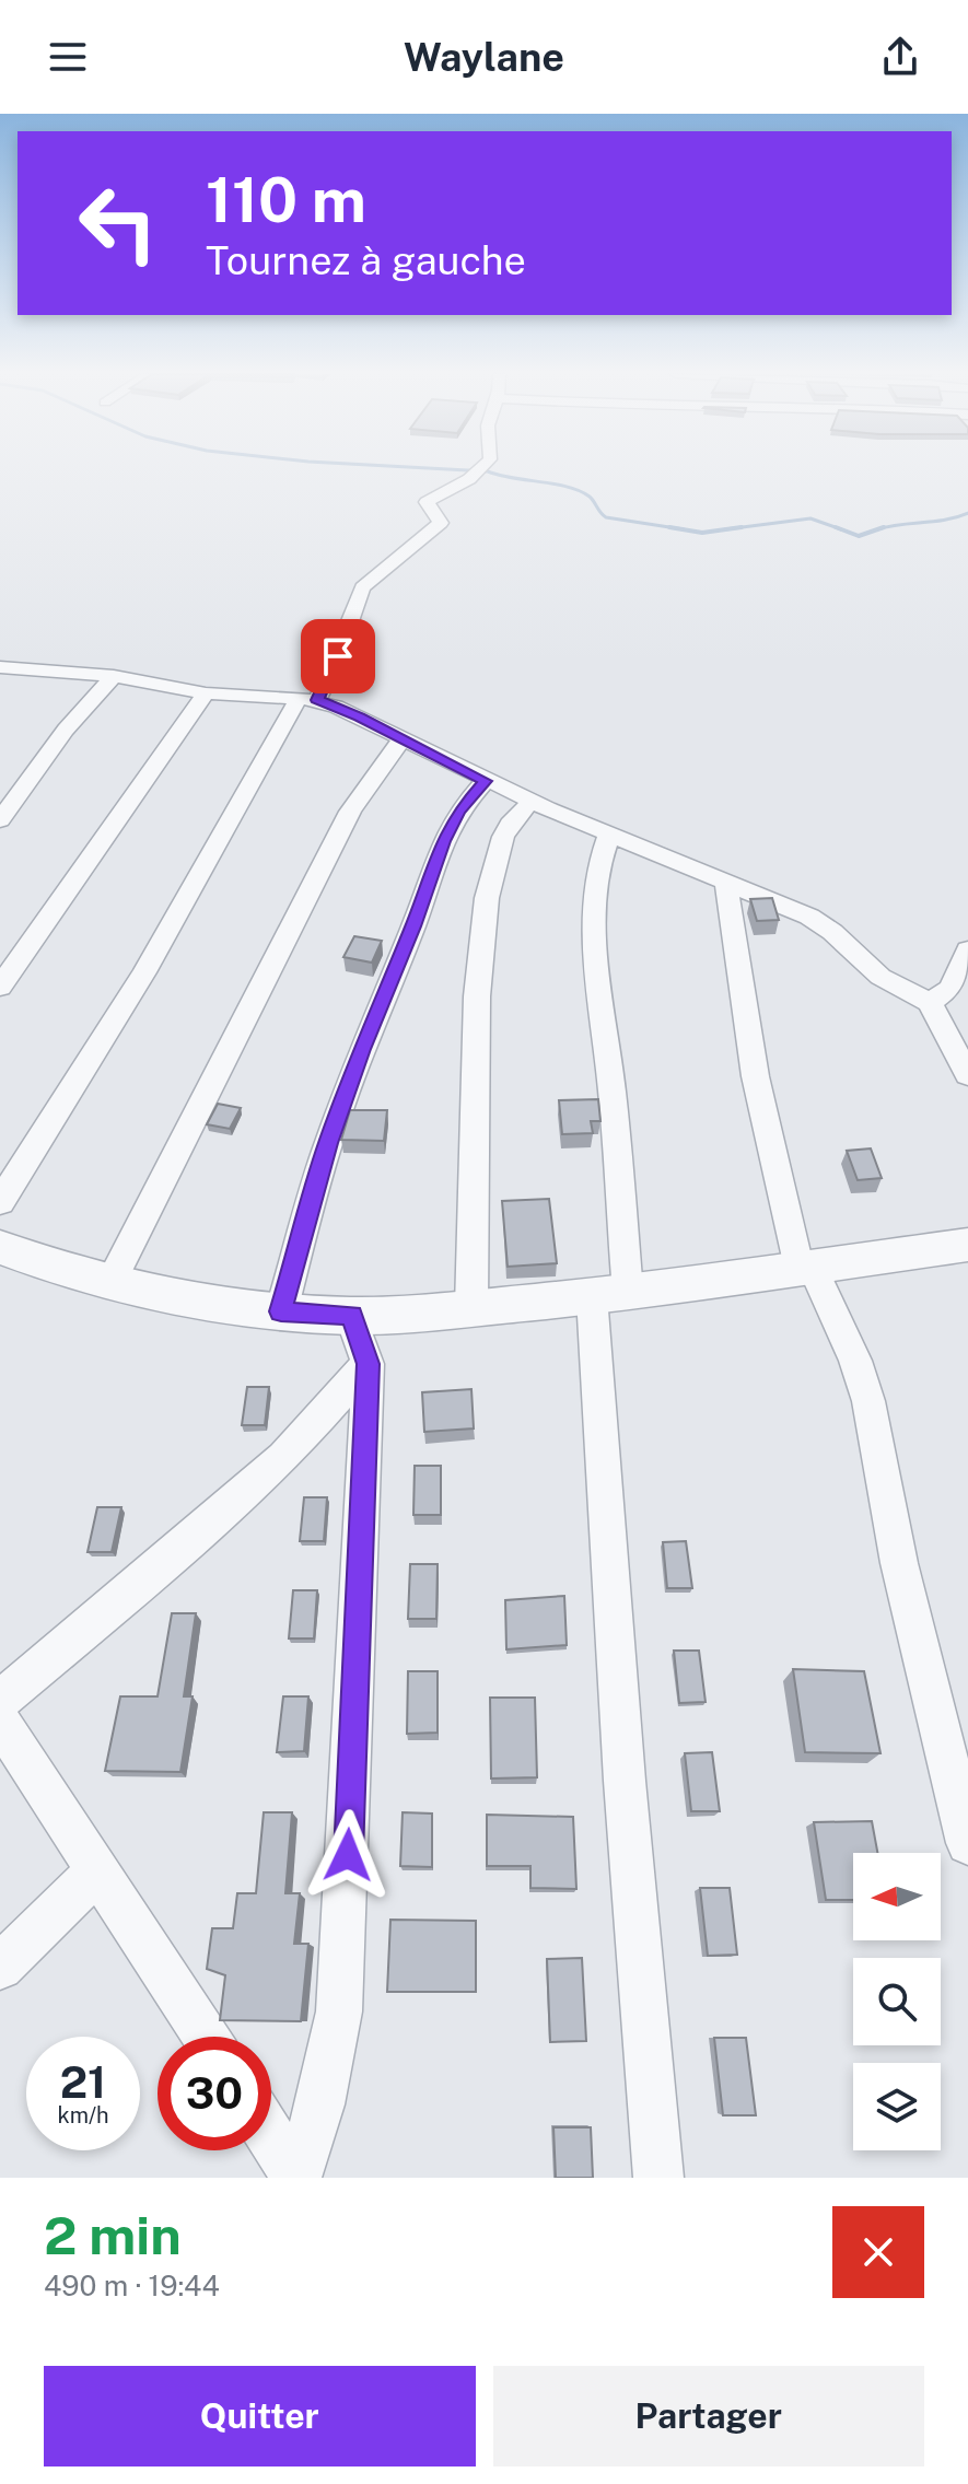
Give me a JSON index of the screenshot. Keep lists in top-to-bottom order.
{
  "north": "left",
  "page": {
    "header": "Waylane",
    "turn": ["110 m", "Tournez à gauche"],
    "speed": "21 km/h",
    "limit": "30",
    "heading": ["2 min", "490 m · 19:44"],
    "buttons": ["Quitter", "Partager"]
  }
}
